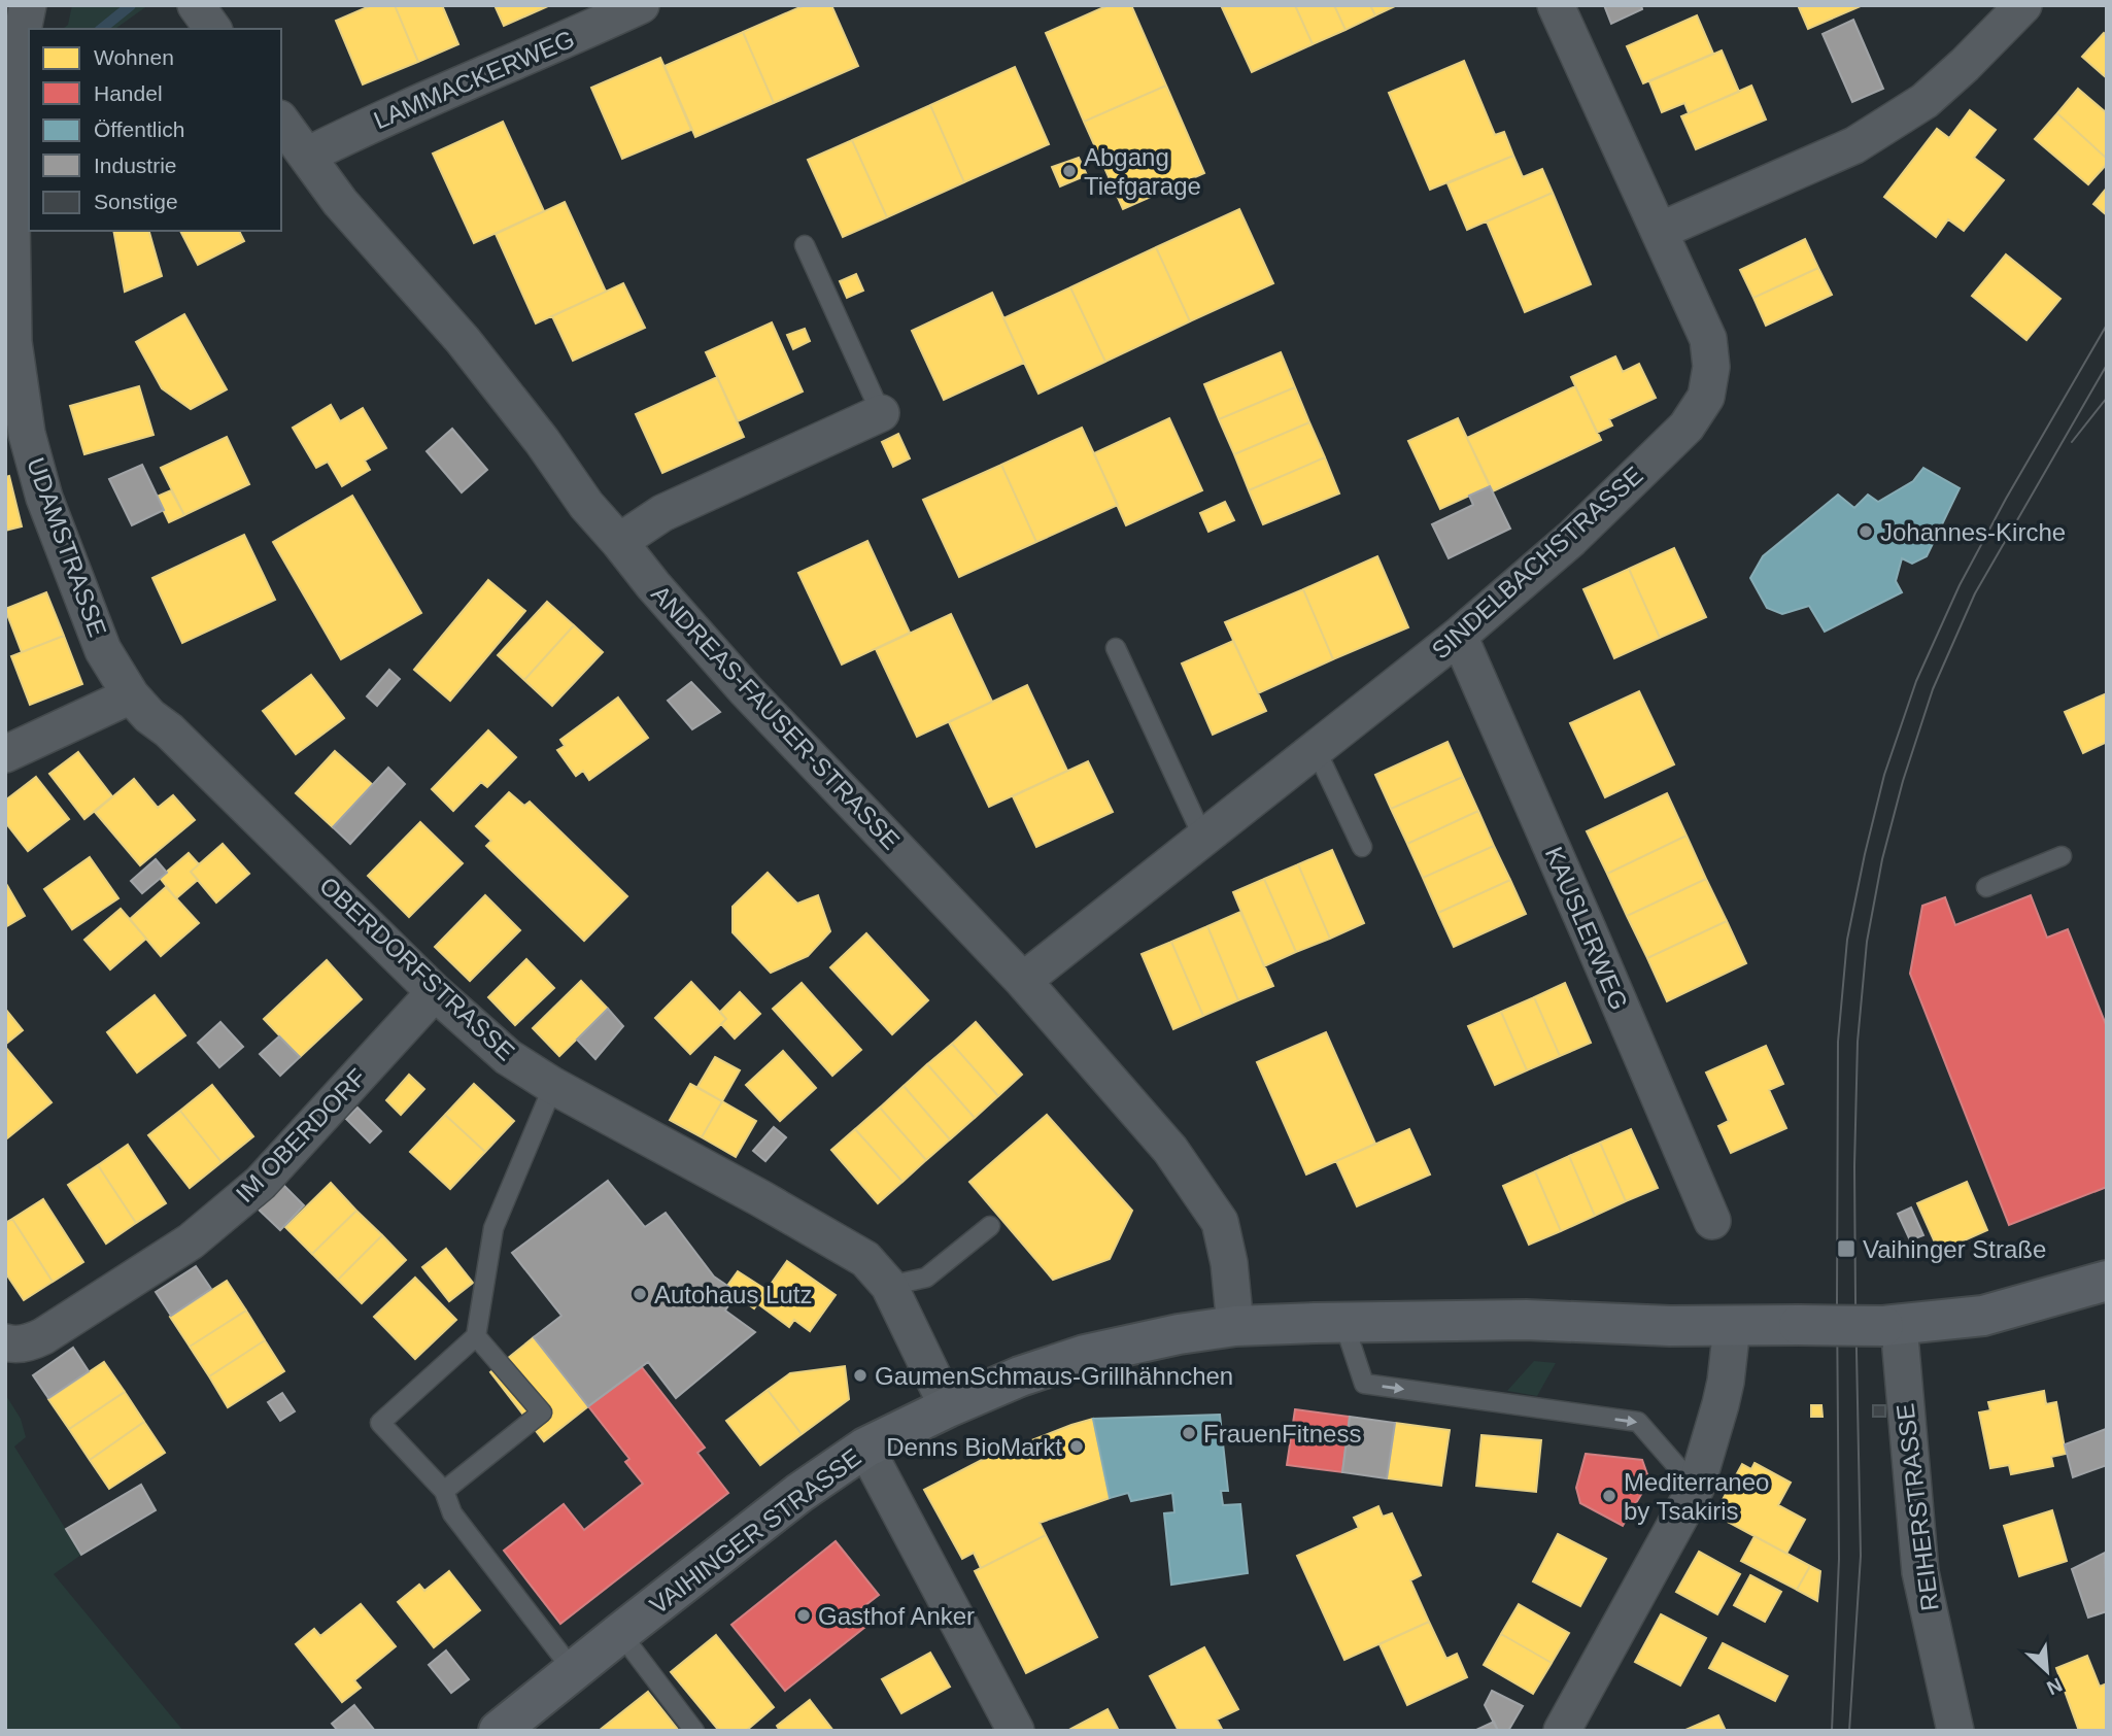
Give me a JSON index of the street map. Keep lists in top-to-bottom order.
{
  "streets": {
    "main road": ["VAIHINGER STRASSE"],
    "street": [
      "LAMMACKERWEG",
      "UDAMSTRASSE",
      "SINDELBACHSTRASSE",
      "ANDREAS-FAUSER-STRASSE",
      "KAUSLERWEG",
      "OBERDORFSTRASSE",
      "IM OBERDORF",
      "REIHERSTRASSE"
    ]
  },
  "crossings": [
    ["LAMMACKERWEG", "ANDREAS-FAUSER-STRASSE"],
    ["UDAMSTRASSE", "OBERDORFSTRASSE"],
    ["SINDELBACHSTRASSE", "ANDREAS-FAUSER-STRASSE"],
    ["SINDELBACHSTRASSE", "KAUSLERWEG"],
    ["ANDREAS-FAUSER-STRASSE", "VAIHINGER STRASSE"],
    ["OBERDORFSTRASSE", "IM OBERDORF"],
    ["OBERDORFSTRASSE", "VAIHINGER STRASSE"],
    ["REIHERSTRASSE", "VAIHINGER STRASSE"]
  ],
  "places": {
    "other": [
      "Abgang Tiefgarage",
      "Johannes-Kirche",
      "Autohaus Lutz",
      "GaumenSchmaus-Grillhähnchen",
      "FrauenFitness",
      "Denns BioMarkt",
      "Mediterraneo by Tsakiris",
      "Gasthof Anker"
    ],
    "transit": ["Vaihinger Straße"]
  },
  "legend": [
    "Wohnen",
    "Handel",
    "Öffentlich",
    "Industrie",
    "Sonstige"
  ],
  "north": "bottom right"
}
